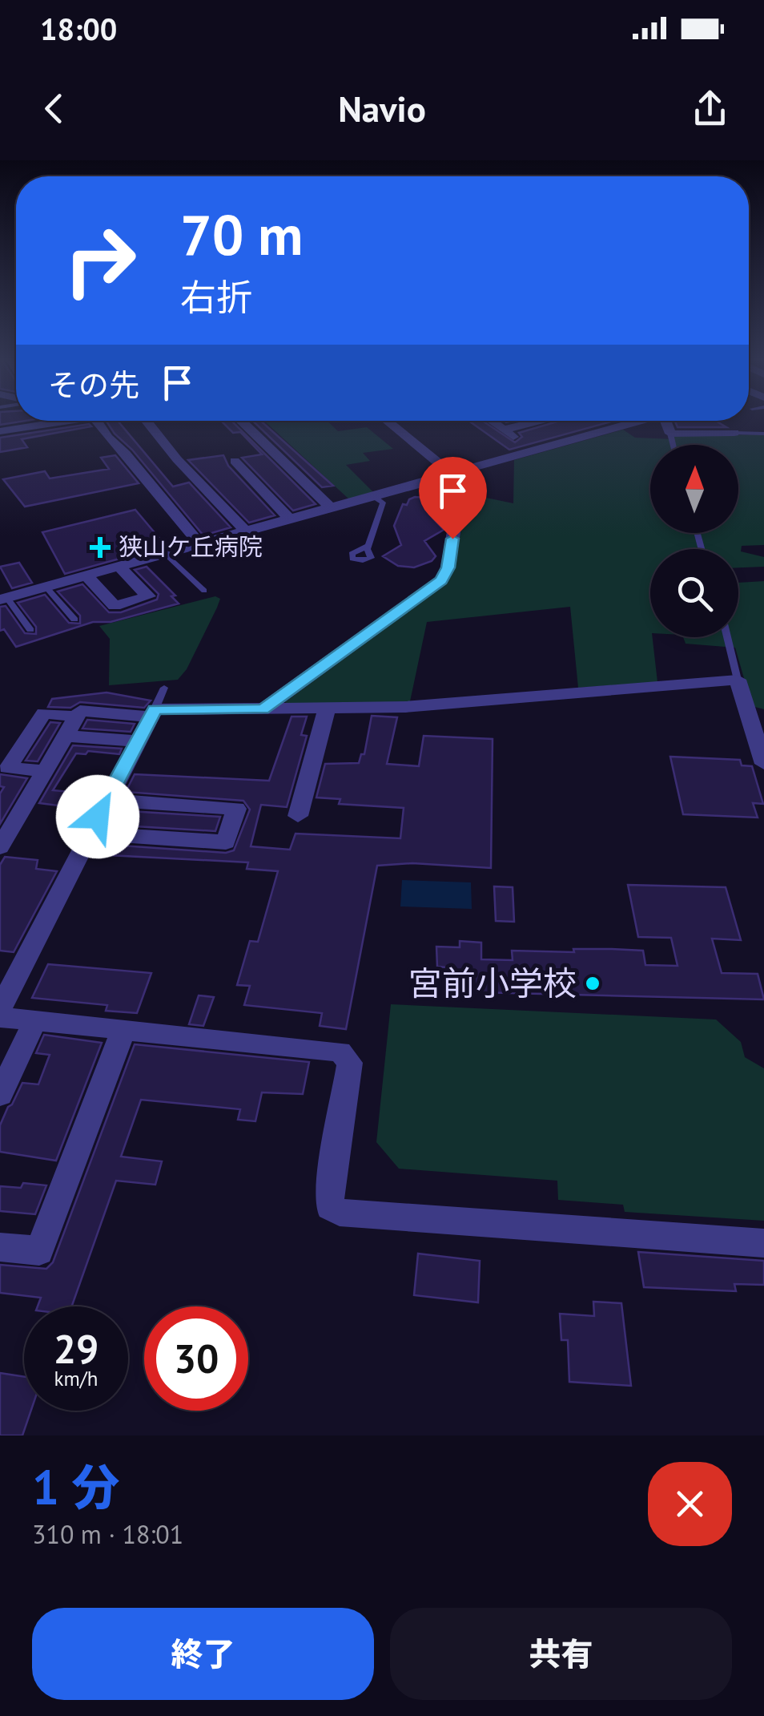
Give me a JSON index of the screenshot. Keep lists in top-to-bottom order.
{
  "places": {
    "health": ["狭山ケ丘病院"],
    "other": ["宮前小学校"]
  },
  "north": "top",
  "page": {
    "status": "18:00",
    "header": "Navio",
    "turn": ["70 m", "右折"],
    "then": "その先",
    "speed": "29 km/h",
    "limit": "30",
    "heading": ["1 分", "310 m · 18:01"],
    "buttons": ["終了", "共有"]
  }
}
